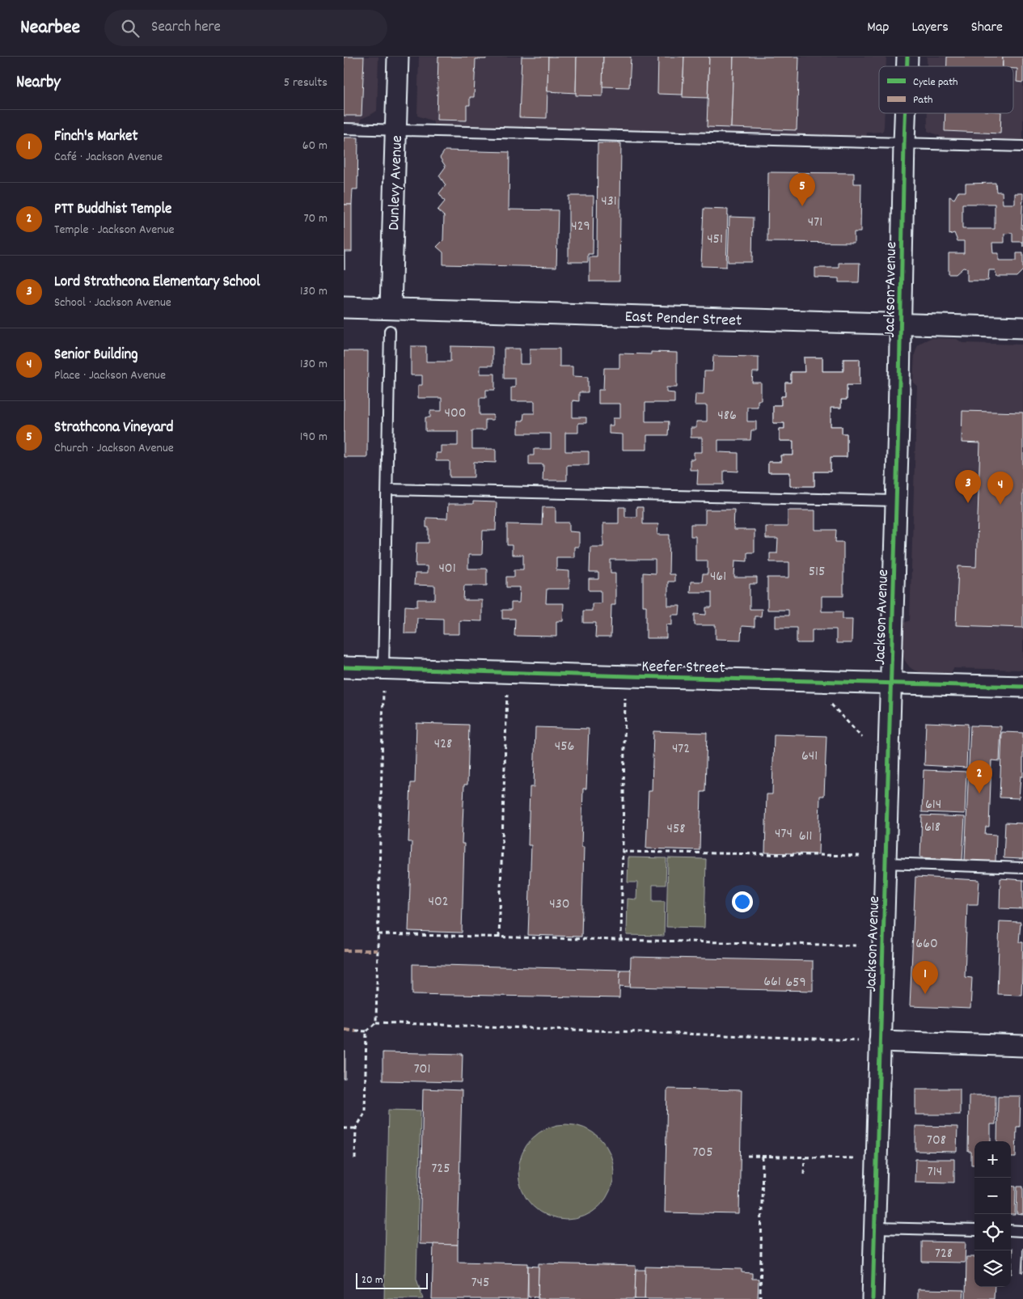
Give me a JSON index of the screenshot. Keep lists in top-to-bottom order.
{
  "streets": {
    "street": [
      "Dunlevy Avenue",
      "Jackson Avenue",
      "East Pender Street",
      "Keefer Street"
    ]
  },
  "crossings": [
    ["Dunlevy Avenue", "East Pender Street"],
    ["Jackson Avenue", "East Pender Street"],
    ["Jackson Avenue", "Keefer Street"]
  ],
  "house_numbers": [
    "431",
    "471",
    "429",
    "451",
    "400",
    "486",
    "401",
    "515",
    "461",
    "428",
    "456",
    "472",
    "641",
    "614",
    "618",
    "458",
    "474",
    "611",
    "402",
    "430",
    "660",
    "661",
    "659",
    "701",
    "708",
    "705",
    "725",
    "714",
    "728",
    "745"
  ],
  "legend": ["Cycle path", "Path"],
  "scale_bar": "20 m",
  "page": {
    "header": "Nearbee",
    "search": "Search here",
    "nav": ["Map", "Layers", "Share"],
    "heading": ["Nearby", "5 results"],
    "list": [
      {
        "mark": "1",
        "name": "Finch's Market",
        "note": "Café · Jackson Avenue",
        "value": "60 m"
      },
      {
        "mark": "2",
        "name": "PTT Buddhist Temple",
        "note": "Temple · Jackson Avenue",
        "value": "70 m"
      },
      {
        "mark": "3",
        "name": "Lord Strathcona Elementary School",
        "note": "School · Jackson Avenue",
        "value": "130 m"
      },
      {
        "mark": "4",
        "name": "Senior Building",
        "note": "Place · Jackson Avenue",
        "value": "130 m"
      },
      {
        "mark": "5",
        "name": "Strathcona Vineyard",
        "note": "Church · Jackson Avenue",
        "value": "190 m"
      }
    ],
    "pins": [
      "5",
      "3",
      "4",
      "2",
      "1"
    ],
    "map_buttons": ["+", "−"],
    "scale": "20 m"
  }
}
